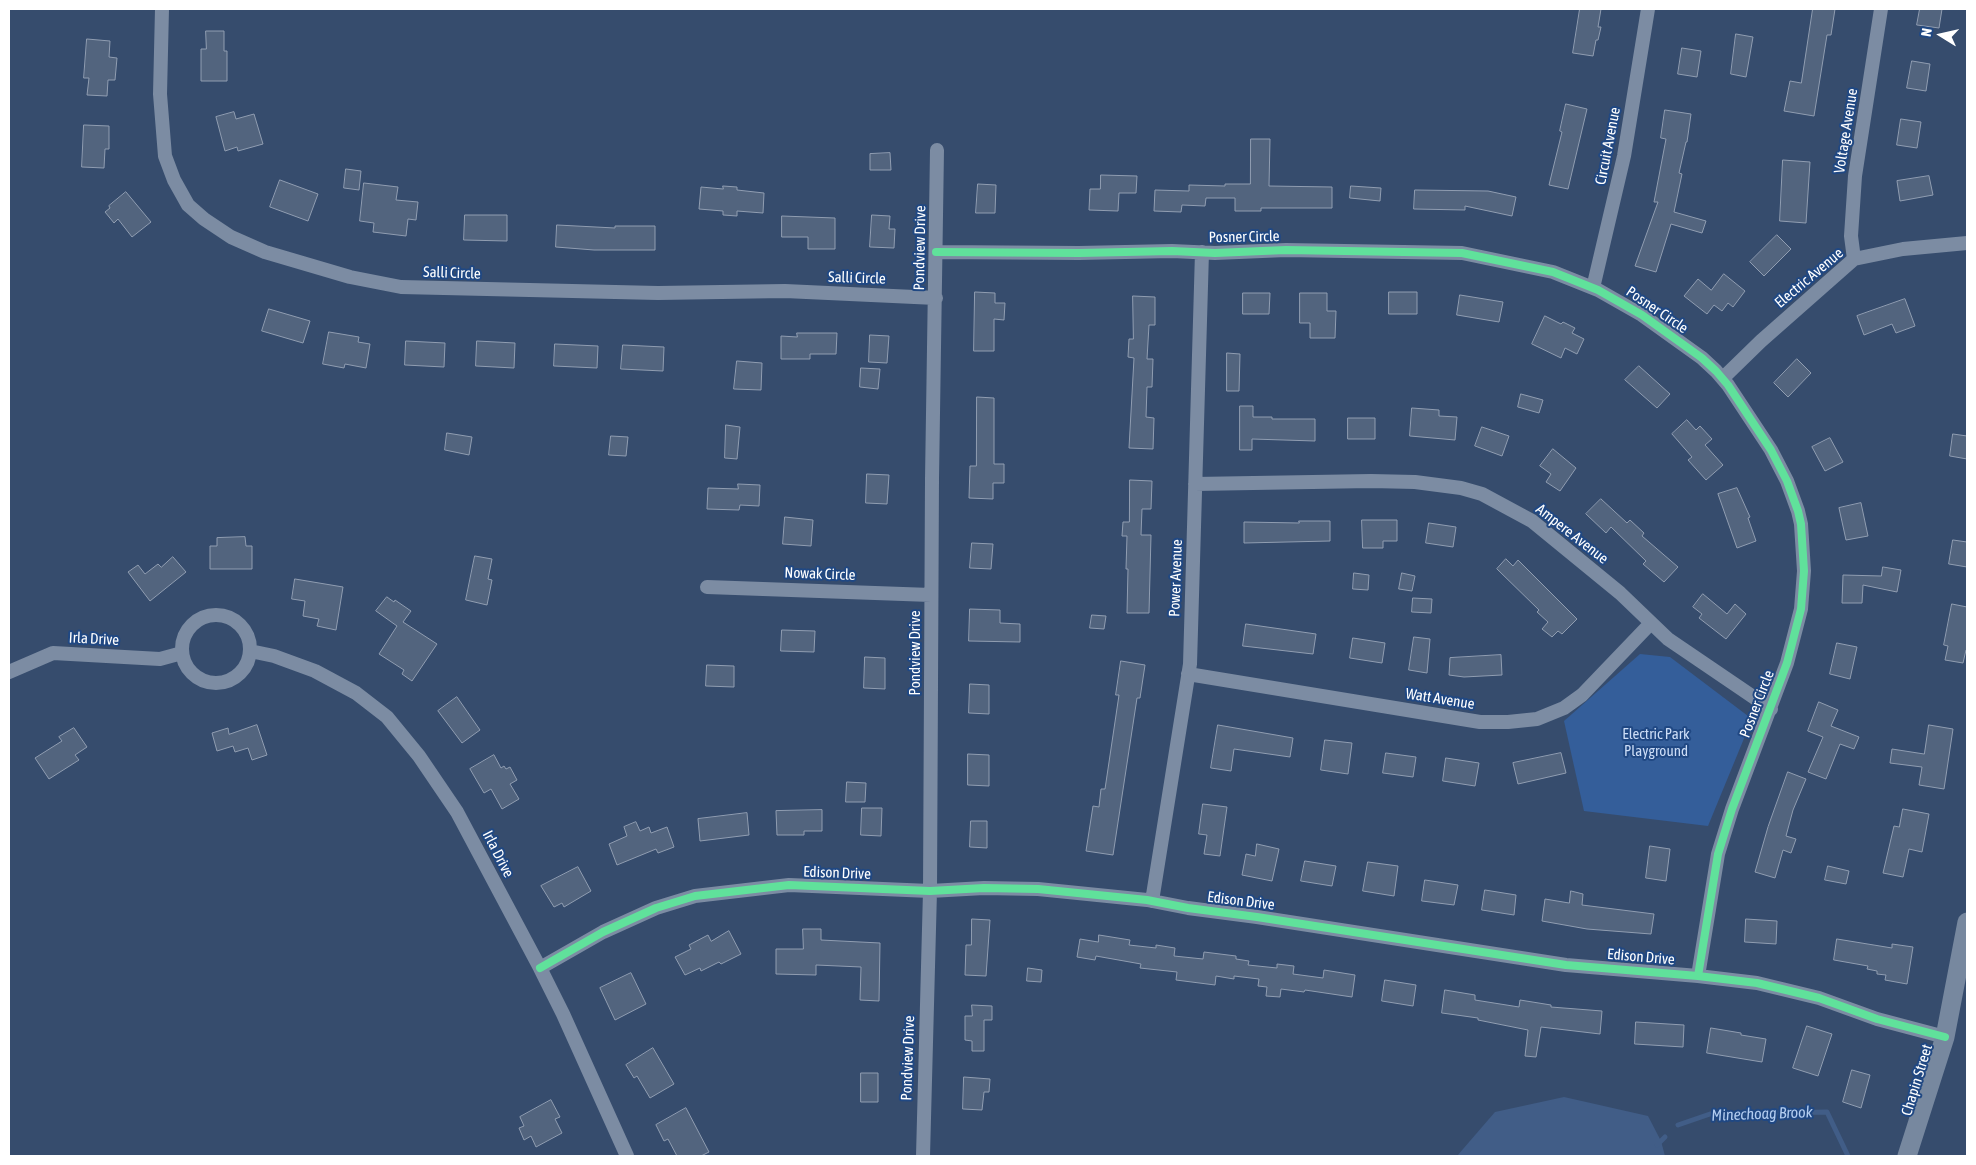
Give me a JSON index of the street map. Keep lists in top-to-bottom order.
{
  "streets": {
    "main road": ["Chapin Street"],
    "street": [
      "Voltage Avenue",
      "Circuit Avenue",
      "Posner Circle",
      "Pondview Drive",
      "Salli Circle",
      "Electric Avenue",
      "Ampere Avenue",
      "Nowak Circle",
      "Power Avenue",
      "Irla Drive",
      "Watt Avenue",
      "Edison Drive"
    ]
  },
  "crossings": [
    ["Voltage Avenue", "Electric Avenue"],
    ["Circuit Avenue", "Posner Circle"],
    ["Posner Circle", "Pondview Drive"],
    ["Posner Circle", "Electric Avenue"],
    ["Posner Circle", "Ampere Avenue"],
    ["Posner Circle", "Power Avenue"],
    ["Posner Circle", "Edison Drive"],
    ["Pondview Drive", "Salli Circle"],
    ["Pondview Drive", "Nowak Circle"],
    ["Pondview Drive", "Edison Drive"],
    ["Ampere Avenue", "Power Avenue"],
    ["Ampere Avenue", "Watt Avenue"],
    ["Power Avenue", "Watt Avenue"],
    ["Power Avenue", "Edison Drive"],
    ["Irla Drive", "Edison Drive"],
    ["Edison Drive", "Chapin Street"]
  ],
  "water": ["Minechoag Brook"],
  "parks": ["Electric Park Playground"],
  "north": "left"
}
